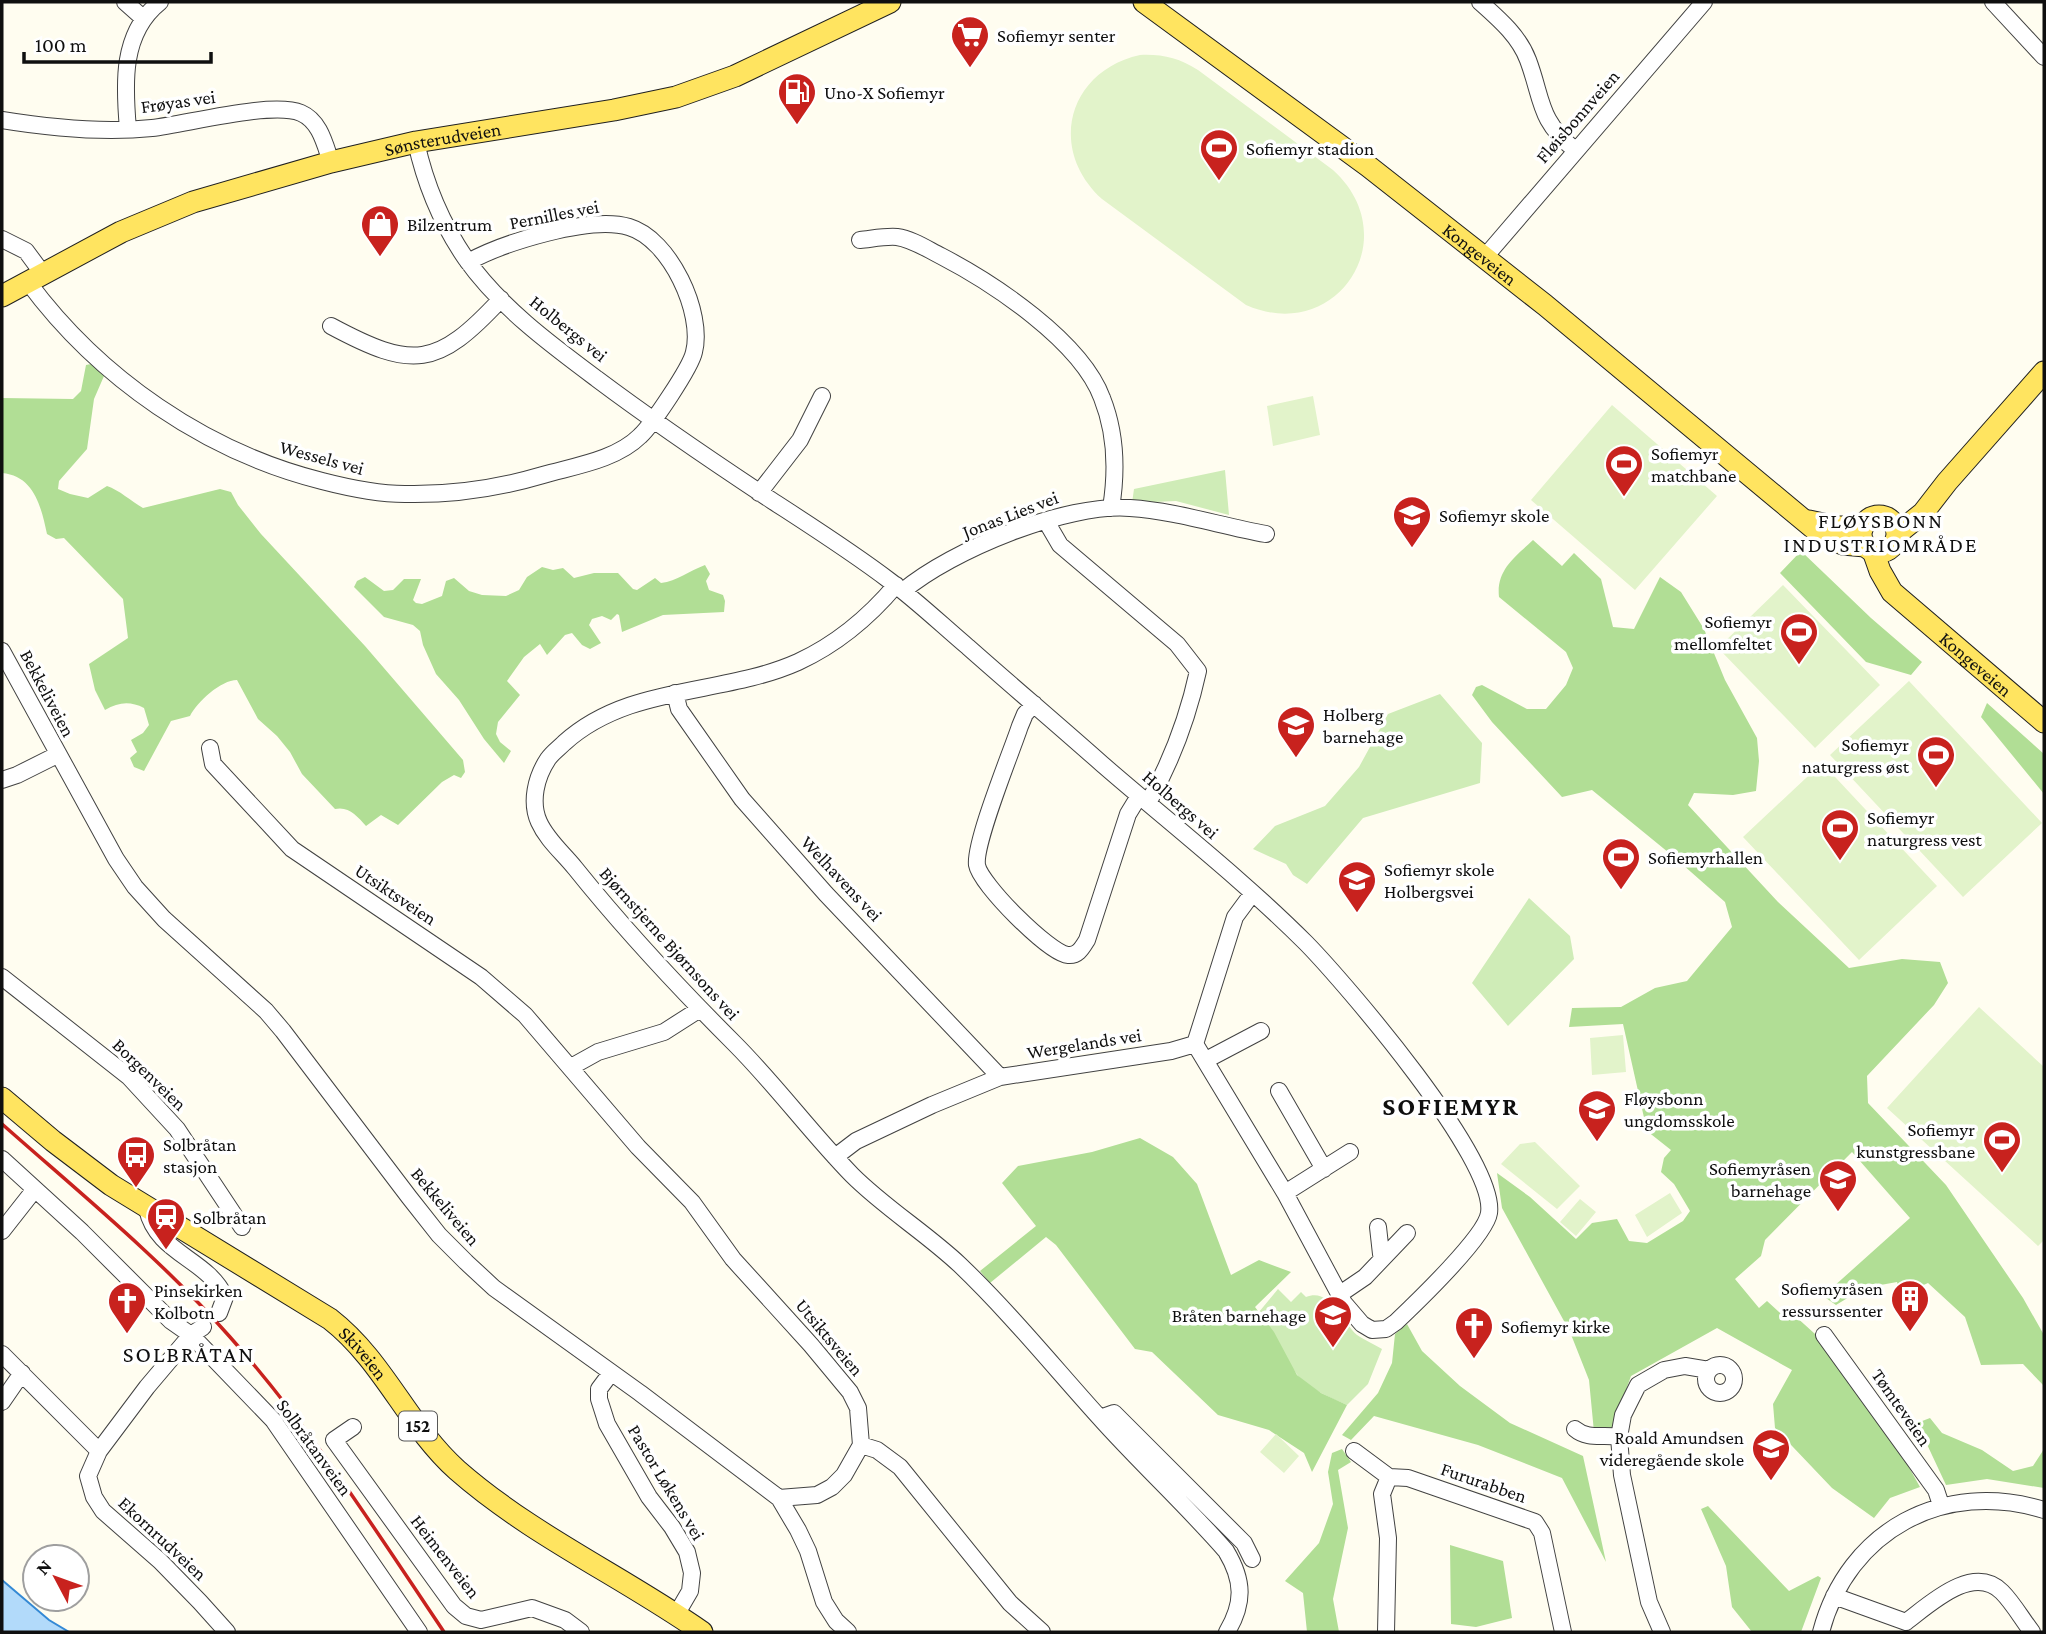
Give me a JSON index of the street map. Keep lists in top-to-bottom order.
{
  "streets": {
    "main road": [
      "Sønsterudveien",
      "Kongeveien",
      "Skiveien",
      "152"
    ],
    "street": [
      "Frøyas vei",
      "Fløisbonnveien",
      "Pernilles vei",
      "Holbergs vei",
      "Wessels vei",
      "Jonas Lies vei",
      "Bekkeliveien",
      "Welhavens vei",
      "Utsiktsveien",
      "Bjørnstjerne Bjørnsons vei",
      "Wergelands vei",
      "Borgenveien",
      "Tømteveien",
      "Solbråtanveien",
      "Pastor Løkens vei",
      "Fururabben",
      "Ekornrudveien",
      "Heimenveien"
    ]
  },
  "crossings": [
    ["Frøyas vei", "Sønsterudveien"],
    ["Fløisbonnveien", "Kongeveien"],
    ["Sønsterudveien", "Holbergs vei"],
    ["Sønsterudveien", "Wessels vei"],
    ["Pernilles vei", "Holbergs vei"],
    ["Pernilles vei", "Wessels vei"],
    ["Holbergs vei", "Wessels vei"],
    ["Holbergs vei", "Jonas Lies vei"],
    ["Holbergs vei", "Bjørnstjerne Bjørnsons vei"],
    ["Jonas Lies vei", "Bjørnstjerne Bjørnsons vei"],
    ["Bekkeliveien", "Pastor Løkens vei"],
    ["Welhavens vei", "Bjørnstjerne Bjørnsons vei"],
    ["Welhavens vei", "Wergelands vei"],
    ["Bjørnstjerne Bjørnsons vei", "Wergelands vei"],
    ["Skiveien", "Pastor Løkens vei"]
  ],
  "districts": ["FLØYSBONN INDUSTRIOMRÅDE", "SOFIEMYR", "SOLBRÅTAN"],
  "places": {
    "supermarket": ["Sofiemyr senter"],
    "fuel station": ["Uno-X Sofiemyr"],
    "sports": [
      "Sofiemyr stadion",
      "Sofiemyr matchbane",
      "Sofiemyr mellomfeltet",
      "Sofiemyr naturgress øst",
      "Sofiemyr naturgress vest",
      "Sofiemyrhallen",
      "Sofiemyr kunstgressbane"
    ],
    "shop": ["Bilzentrum"],
    "school or university": [
      "Sofiemyr skole",
      "Holberg barnehage",
      "Sofiemyr skole Holbergsvei",
      "Fløysbonn ungdomsskole",
      "Sofiemyråsen barnehage",
      "Bråten barnehage",
      "Roald Amundsen videregående skole"
    ],
    "bus stop": ["Solbråtan stasjon"],
    "station": ["Solbråtan"],
    "building": ["Sofiemyråsen ressurssenter"],
    "church": ["Pinsekirken Kolbotn", "Sofiemyr kirke"]
  },
  "scale_bar": "100 m",
  "north": "top left"
}
